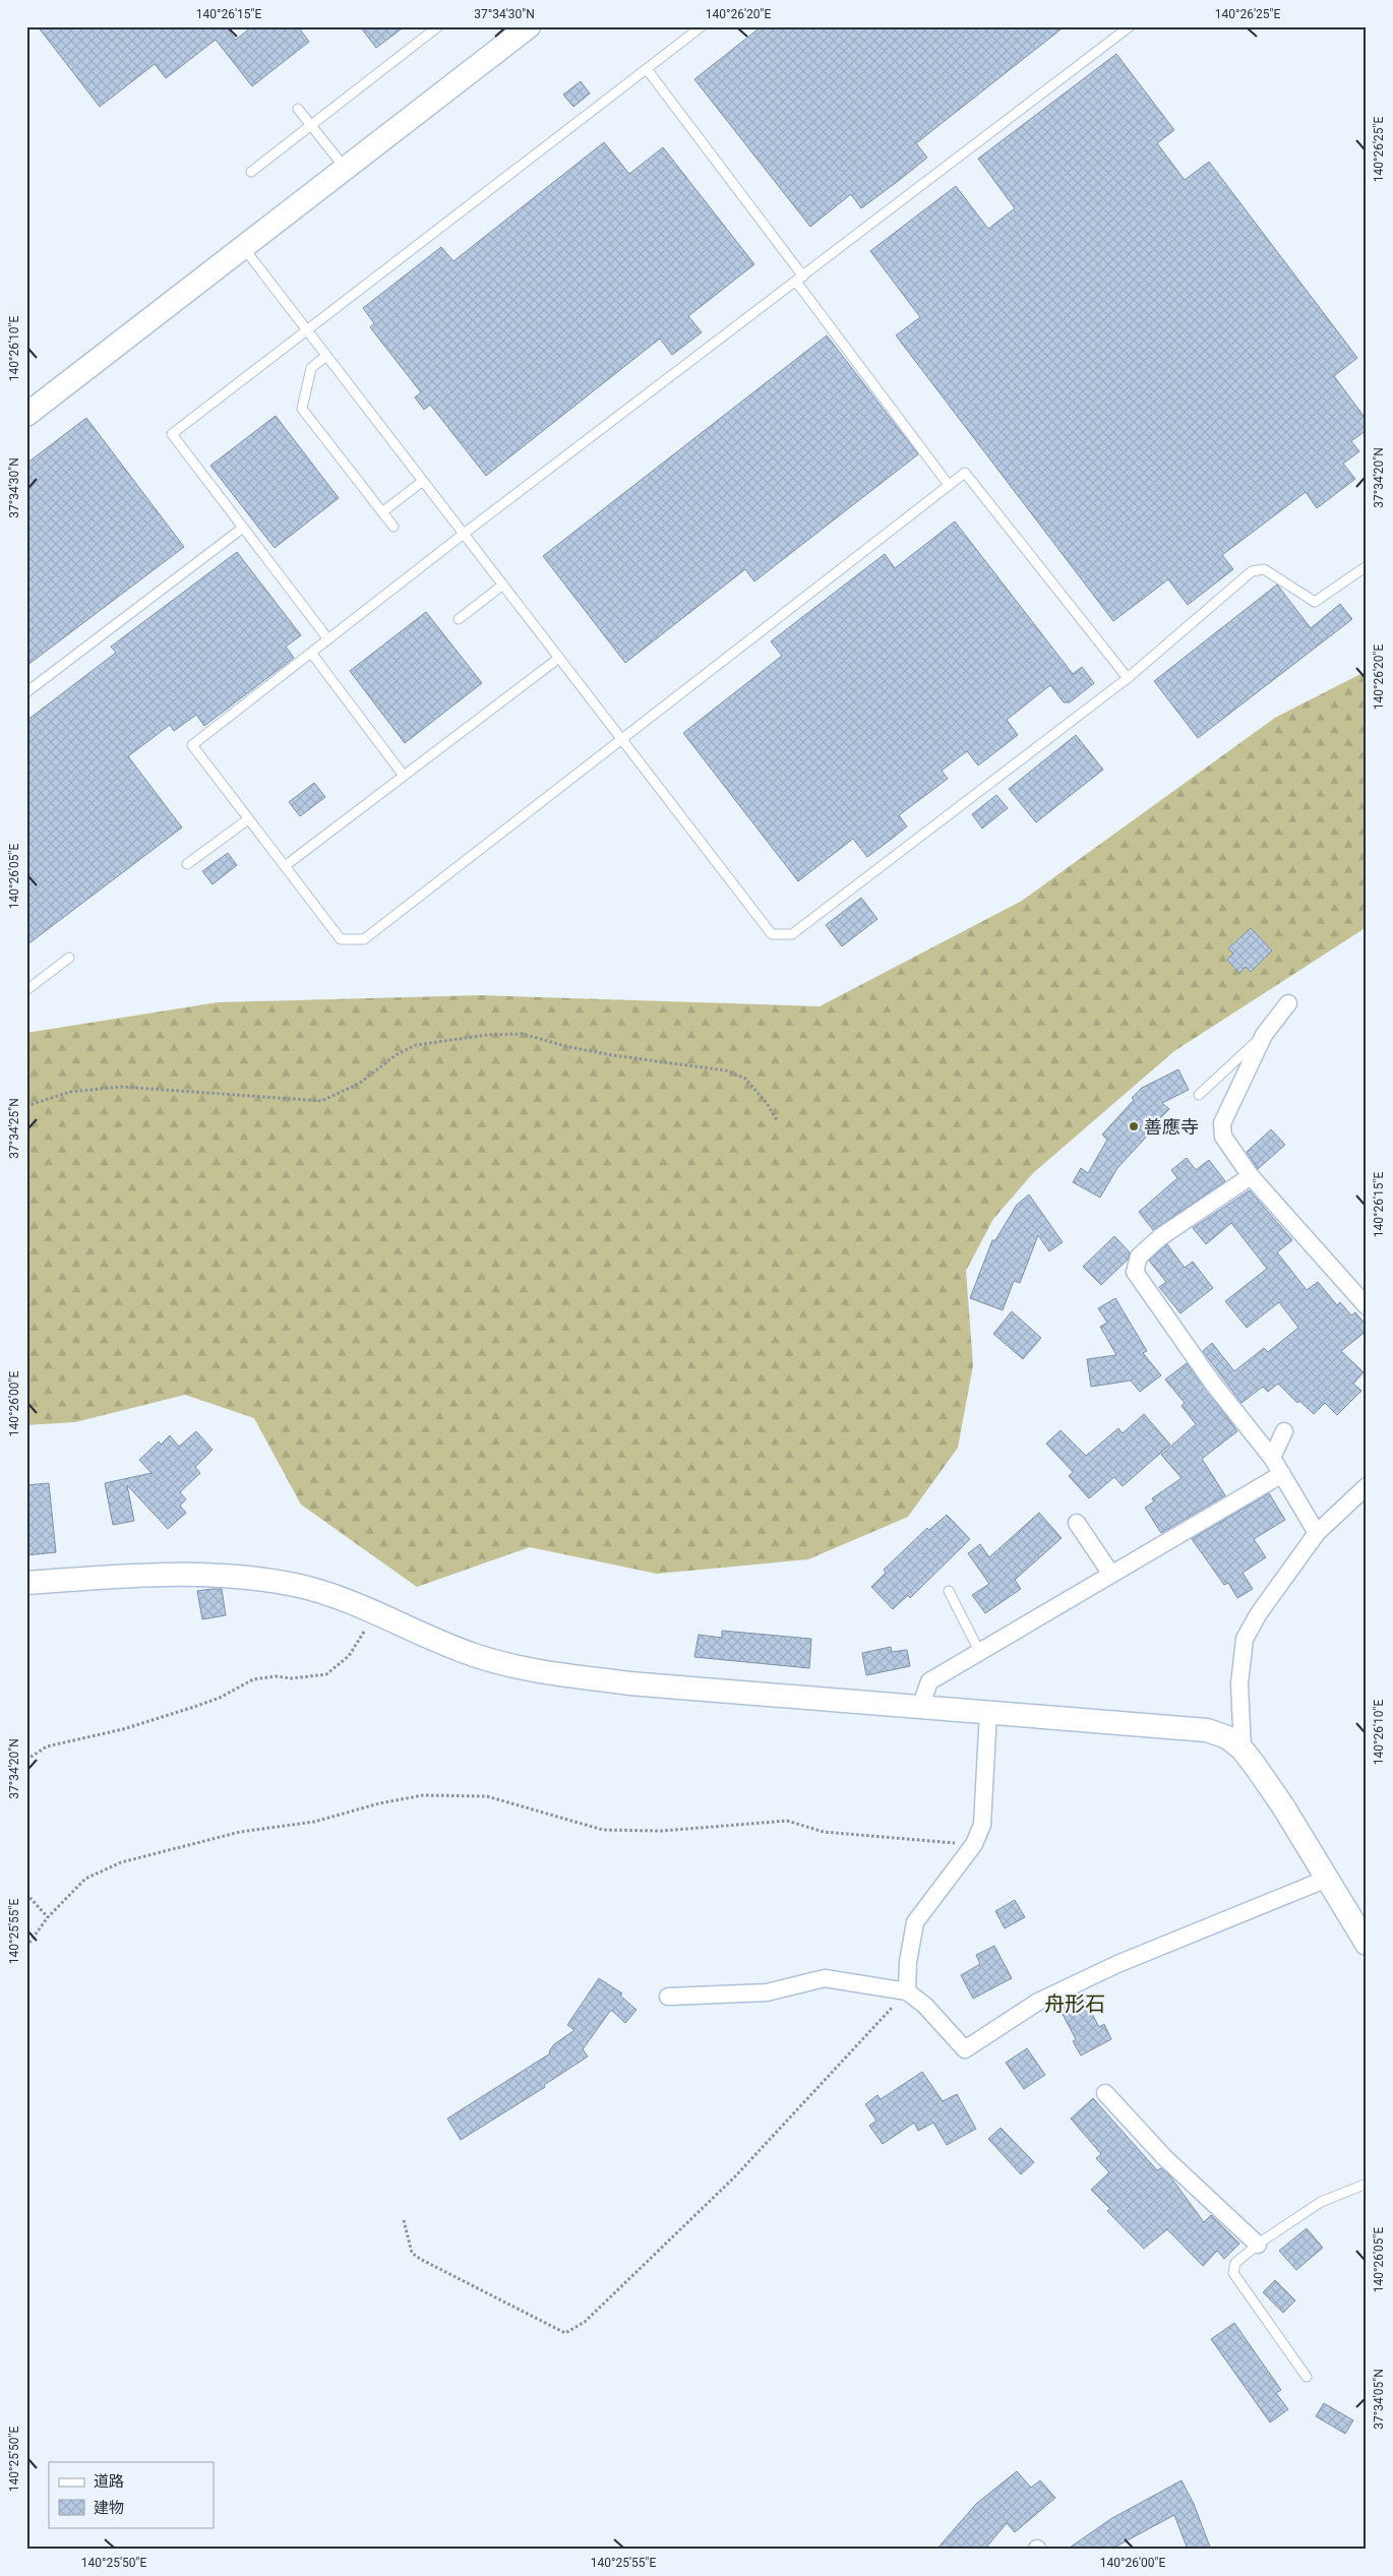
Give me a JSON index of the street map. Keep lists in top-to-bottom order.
{
  "districts": ["舟形石"],
  "places": ["善應寺"],
  "legend": ["道路", "建物"],
  "coordinates": [
    "140°26'15\"E",
    "37°34'30\"N",
    "140°26'20\"E",
    "140°26'25\"E",
    "140°26'10\"E",
    "37°34'20\"N",
    "140°26'05\"E",
    "37°34'25\"N",
    "140°26'00\"E",
    "140°25'55\"E",
    "37°34'05\"N",
    "140°25'50\"E"
  ]
}
